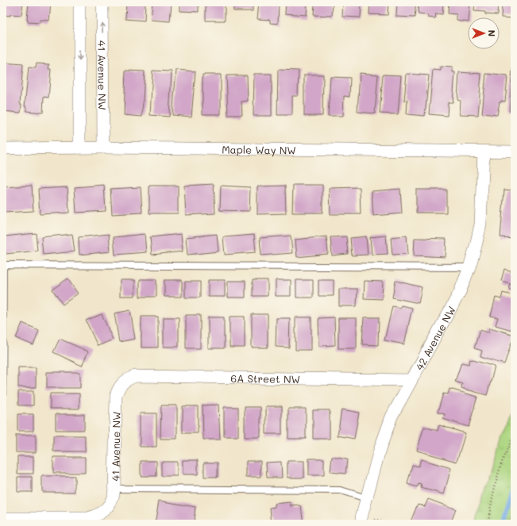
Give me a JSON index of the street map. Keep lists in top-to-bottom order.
{
  "streets": {
    "street": [
      "41 Avenue NW",
      "Maple Way NW",
      "42 Avenue NW",
      "6A Street NW"
    ]
  },
  "crossings": [
    ["41 Avenue NW", "Maple Way NW"],
    ["41 Avenue NW", "6A Street NW"],
    ["Maple Way NW", "42 Avenue NW"],
    ["42 Avenue NW", "6A Street NW"]
  ],
  "north": "right"
}
